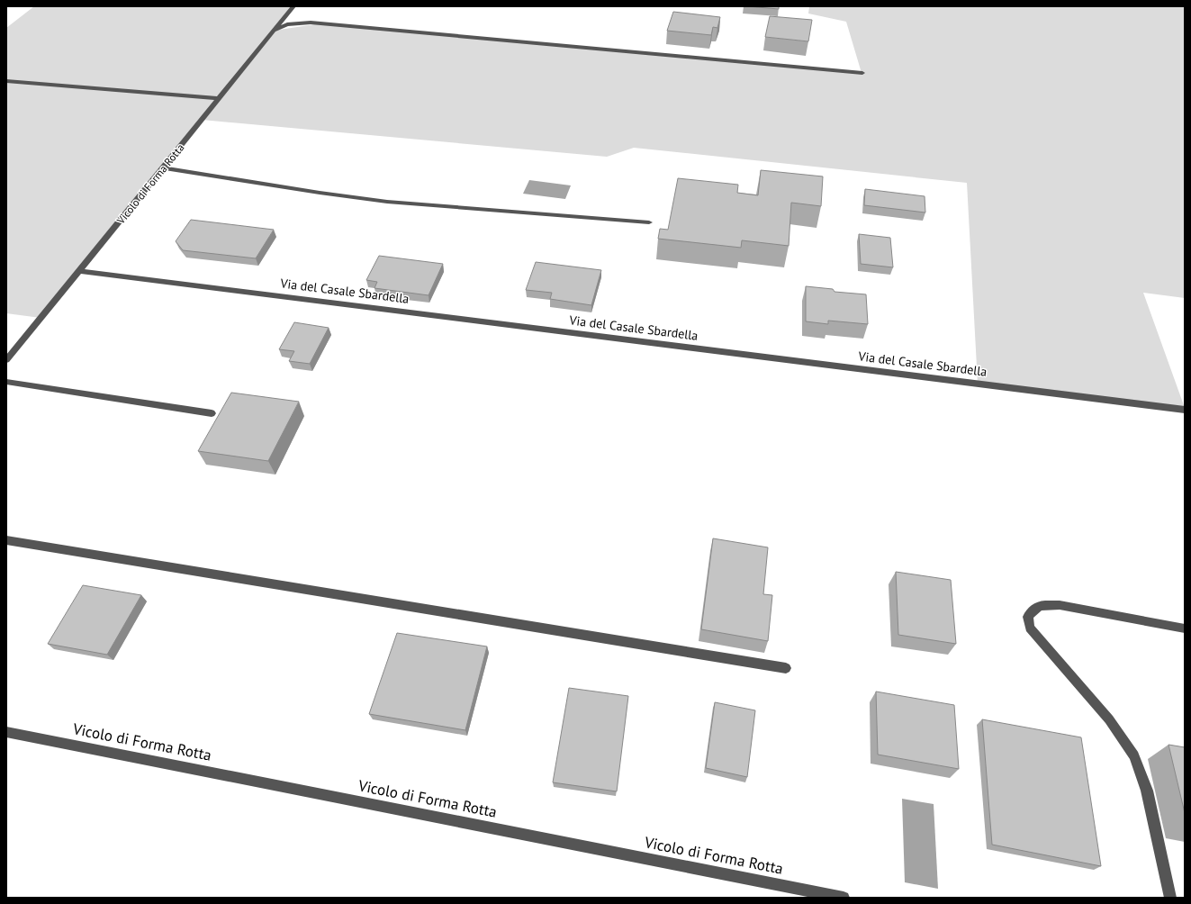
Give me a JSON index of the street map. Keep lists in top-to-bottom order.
{
  "streets": {
    "street": ["Vicolo di Forma Rotta", "Via del Casale Sbardella"]
  },
  "crossings": [
    ["Vicolo di Forma Rotta", "Via del Casale Sbardella"]
  ]
}
